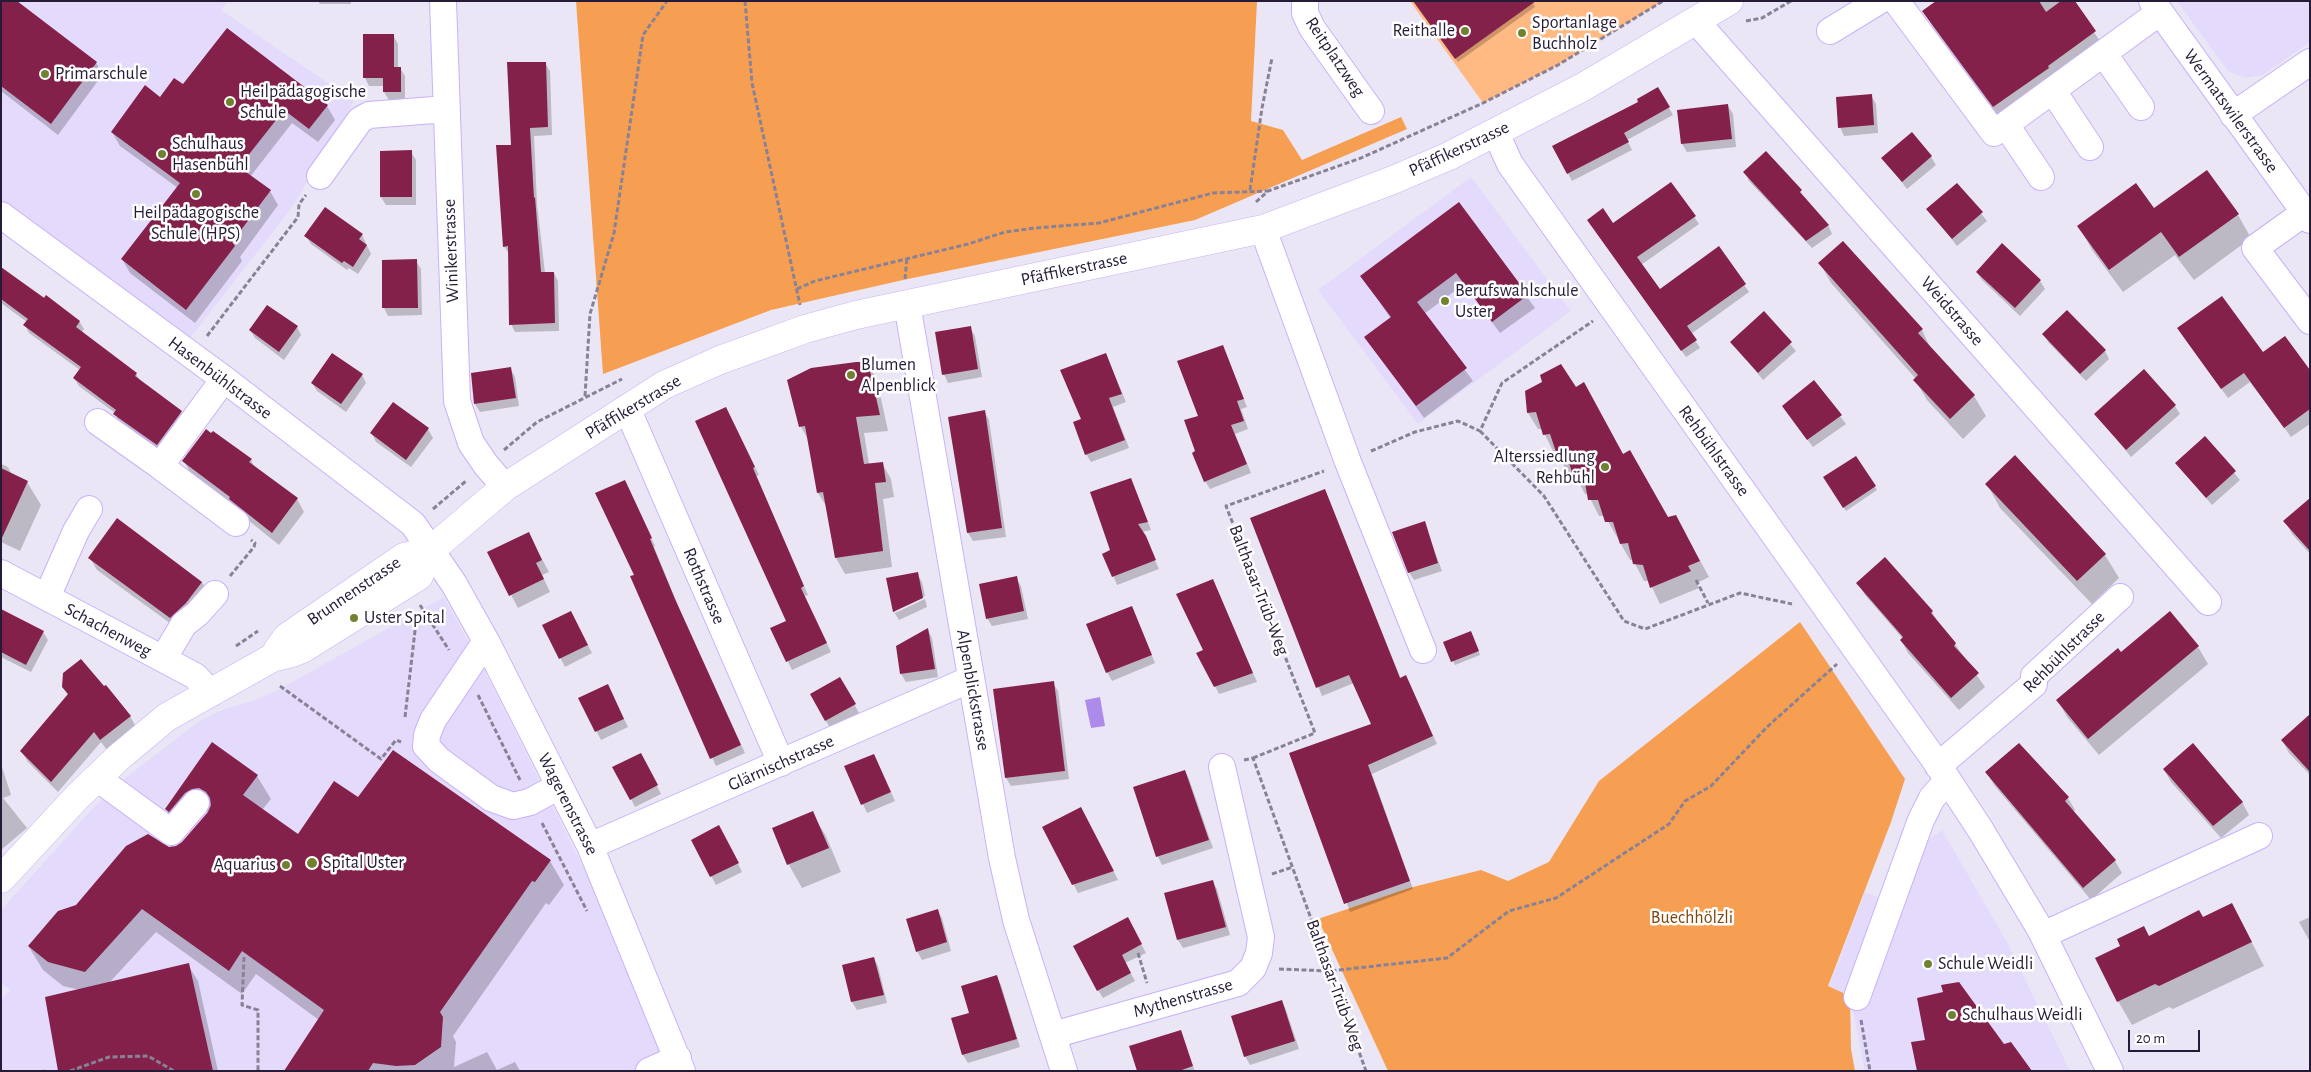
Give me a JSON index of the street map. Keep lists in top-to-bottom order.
{
  "streets": {
    "main road": ["Pfäffikerstrasse", "Brunnenstrasse"],
    "street": [
      "Reitplatzweg",
      "Wermatswilerstrasse",
      "Winikerstrasse",
      "Weidstrasse",
      "Hasenbühlstrasse",
      "Rehbühlstrasse",
      "Rothstrasse",
      "Schachenweg",
      "Alpenblickstrasse",
      "Glärnischstrasse",
      "Wagerenstrasse",
      "Mythenstrasse"
    ],
    "path": ["Balthasar-Trüb-Weg"]
  },
  "crossings": [
    ["Pfäffikerstrasse", "Winikerstrasse"],
    ["Pfäffikerstrasse", "Weidstrasse"],
    ["Pfäffikerstrasse", "Hasenbühlstrasse"],
    ["Pfäffikerstrasse", "Rehbühlstrasse"],
    ["Pfäffikerstrasse", "Rothstrasse"],
    ["Pfäffikerstrasse", "Brunnenstrasse"],
    ["Pfäffikerstrasse", "Alpenblickstrasse"],
    ["Pfäffikerstrasse", "Wagerenstrasse"],
    ["Hasenbühlstrasse", "Brunnenstrasse"],
    ["Hasenbühlstrasse", "Wagerenstrasse"],
    ["Rothstrasse", "Glärnischstrasse"],
    ["Balthasar-Trüb-Weg", "Mythenstrasse"],
    ["Brunnenstrasse", "Schachenweg"],
    ["Brunnenstrasse", "Wagerenstrasse"],
    ["Alpenblickstrasse", "Glärnischstrasse"],
    ["Alpenblickstrasse", "Mythenstrasse"],
    ["Glärnischstrasse", "Wagerenstrasse"]
  ],
  "parks": ["Buechhölzli"],
  "places": [
    "Reithalle",
    "Sportanlage Buchholz",
    "Primarschule",
    "Heilpädagogische Schule",
    "Schulhaus Hasenbühl",
    "Heilpädagogische Schule (HPS)",
    "Berufswahlschule Uster",
    "Blumen Alpenblick",
    "Alterssiedlung Rehbühl",
    "Uster Spital",
    "Spital Uster",
    "Aquarius",
    "Schule Weidli",
    "Schulhaus Weidli"
  ],
  "scale_bar": "20 m"
}
